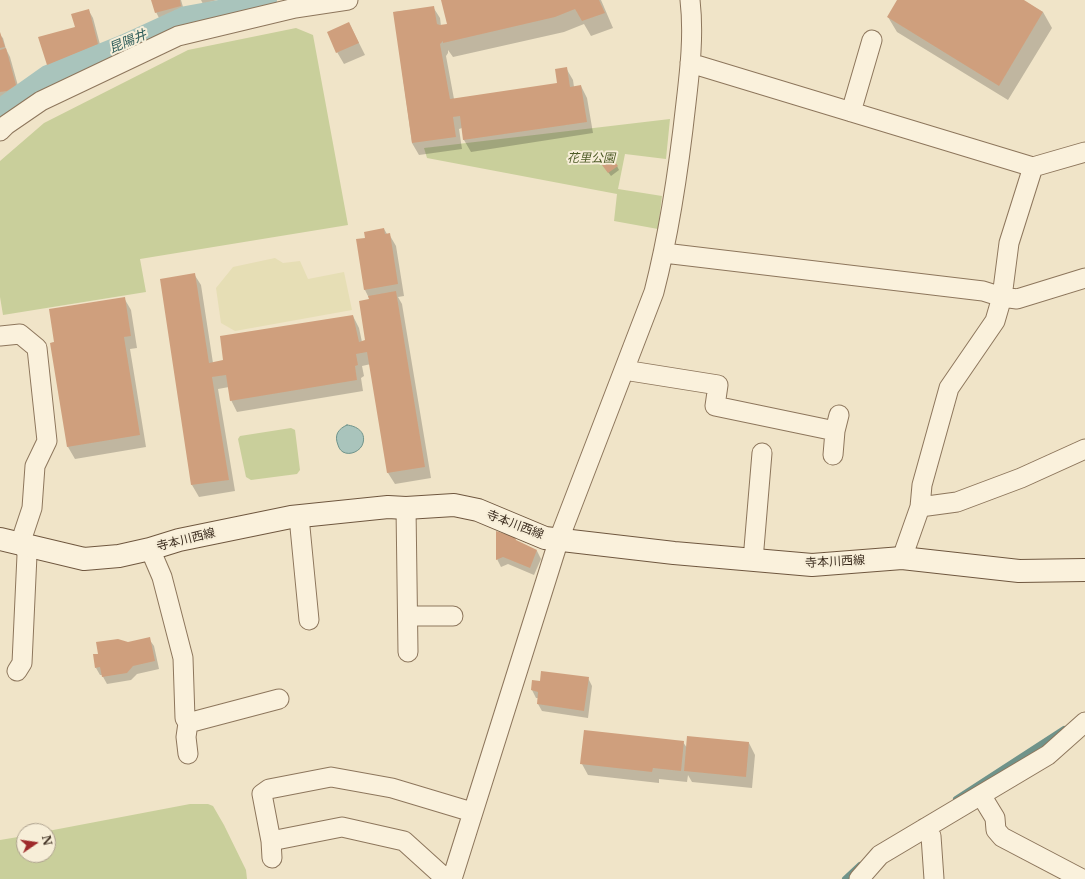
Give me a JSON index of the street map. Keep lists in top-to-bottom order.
{
  "streets": {
    "main road": ["寺本川西線"]
  },
  "water": ["昆陽井"],
  "parks": ["花里公園"],
  "north": "right"
}
